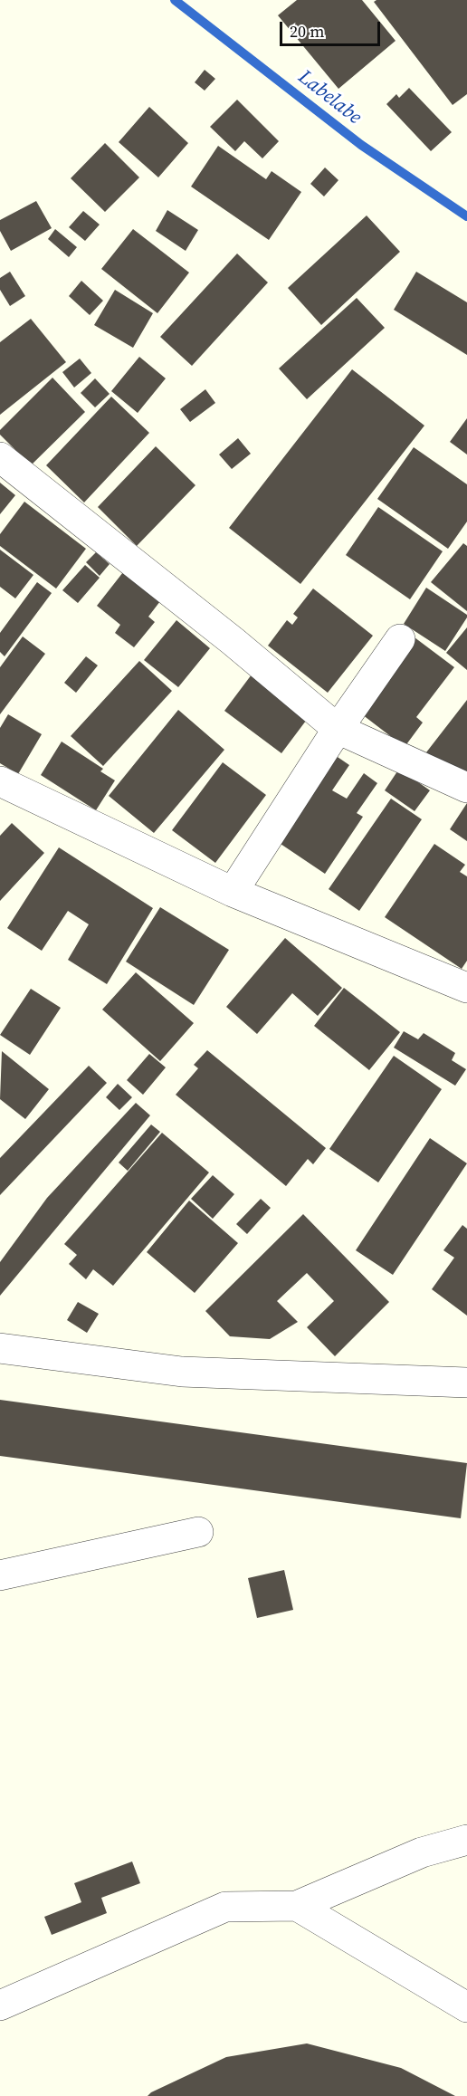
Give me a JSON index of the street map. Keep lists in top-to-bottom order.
{
  "water": ["Labelabe"],
  "scale_bar": "20 m"
}
